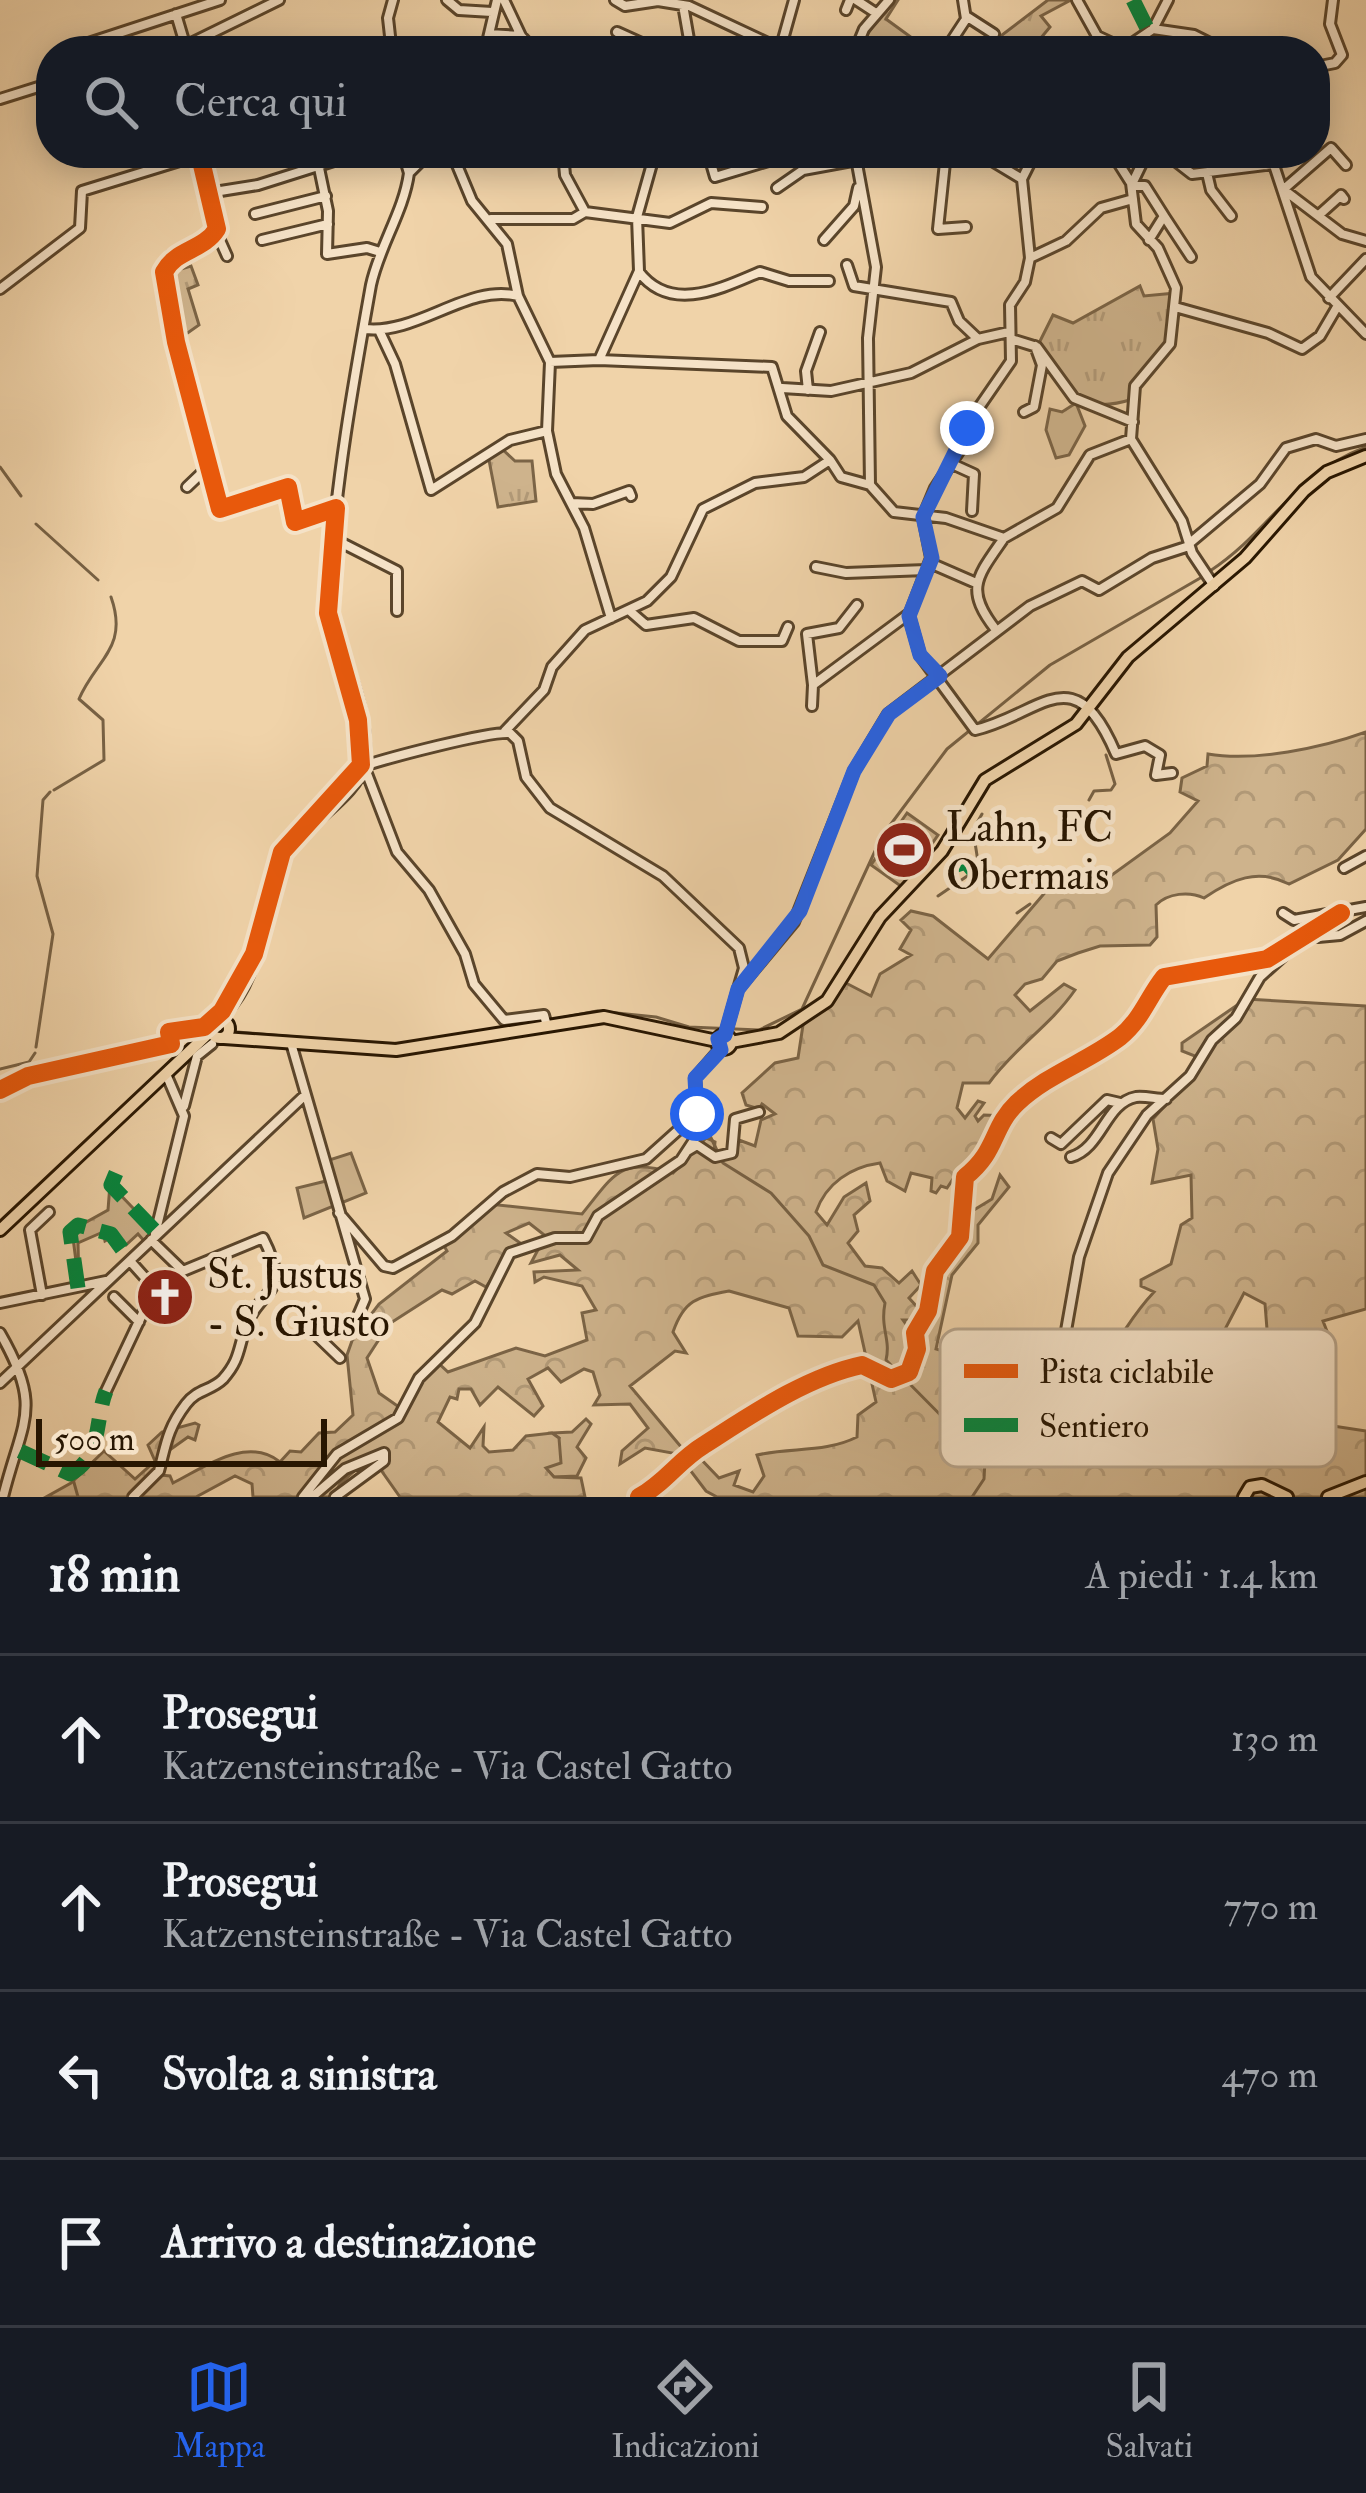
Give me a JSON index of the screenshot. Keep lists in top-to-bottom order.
{
  "places": {
    "sports": ["Lahn, FC Obermais"],
    "church": ["St. Justus - S. Giusto"]
  },
  "legend": ["Pista ciclabile", "Sentiero"],
  "scale_bar": "500 m",
  "page": {
    "search": "Cerca qui",
    "scale": "500 m",
    "heading": ["18 min", "A piedi · 1.4 km"],
    "list": [
      ["Prosegui", "Katzensteinstraße - Via Castel Gatto", "130 m"],
      ["Prosegui", "Katzensteinstraße - Via Castel Gatto", "770 m"],
      ["Svolta a sinistra", "470 m"],
      "Arrivo a destinazione"
    ],
    "nav": ["Mappa", "Indicazioni", "Salvati"]
  }
}
